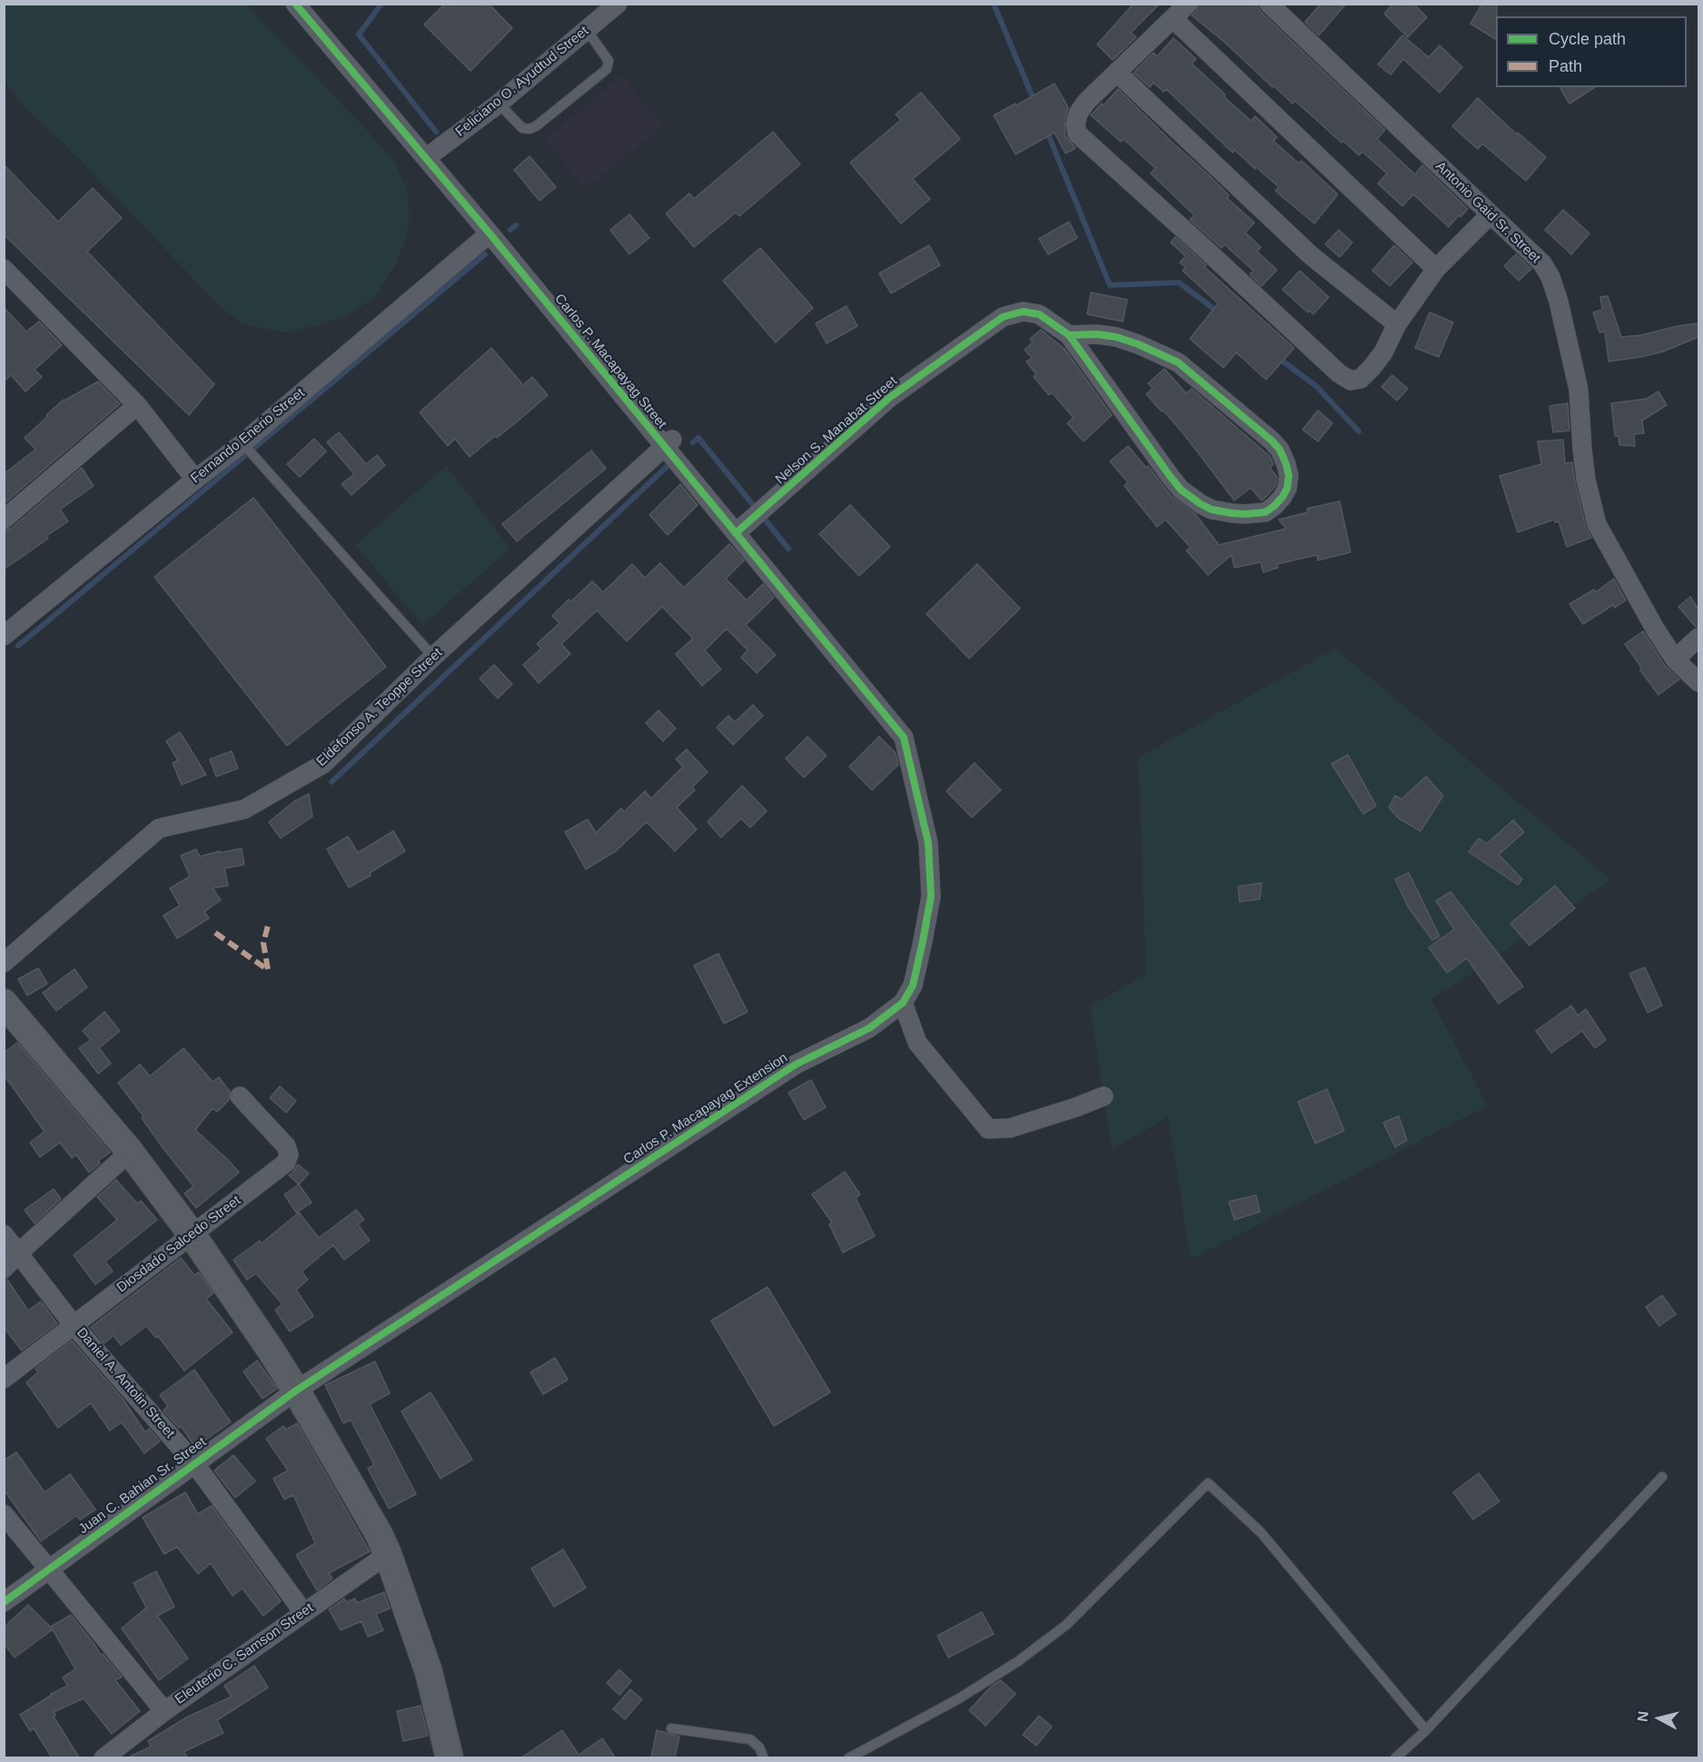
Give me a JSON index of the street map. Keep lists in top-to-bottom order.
{
  "streets": {
    "street": [
      "Feliciano O. Ayudtud Street",
      "Antonio Gaid Sr. Street",
      "Carlos P. Macapayag Street",
      "Nelson S. Manabat Street",
      "Fernando Enerio Street",
      "Eldefonso A. Teoppe Street",
      "Carlos P. Macapayag Extension",
      "Diosdado Salcedo Street",
      "Daniel A. Antolin Street",
      "Juan C. Bahian Sr. Street",
      "Eleuterio C. Samson Street"
    ]
  },
  "crossings": [
    ["Feliciano O. Ayudtud Street", "Carlos P. Macapayag Street"],
    ["Carlos P. Macapayag Street", "Nelson S. Manabat Street"],
    ["Carlos P. Macapayag Street", "Fernando Enerio Street"],
    ["Carlos P. Macapayag Street", "Eldefonso A. Teoppe Street"],
    ["Carlos P. Macapayag Street", "Carlos P. Macapayag Extension"],
    ["Carlos P. Macapayag Extension", "Juan C. Bahian Sr. Street"],
    ["Diosdado Salcedo Street", "Daniel A. Antolin Street"],
    ["Daniel A. Antolin Street", "Juan C. Bahian Sr. Street"],
    ["Daniel A. Antolin Street", "Eleuterio C. Samson Street"]
  ],
  "legend": ["Cycle path", "Path"],
  "north": "left"
}
